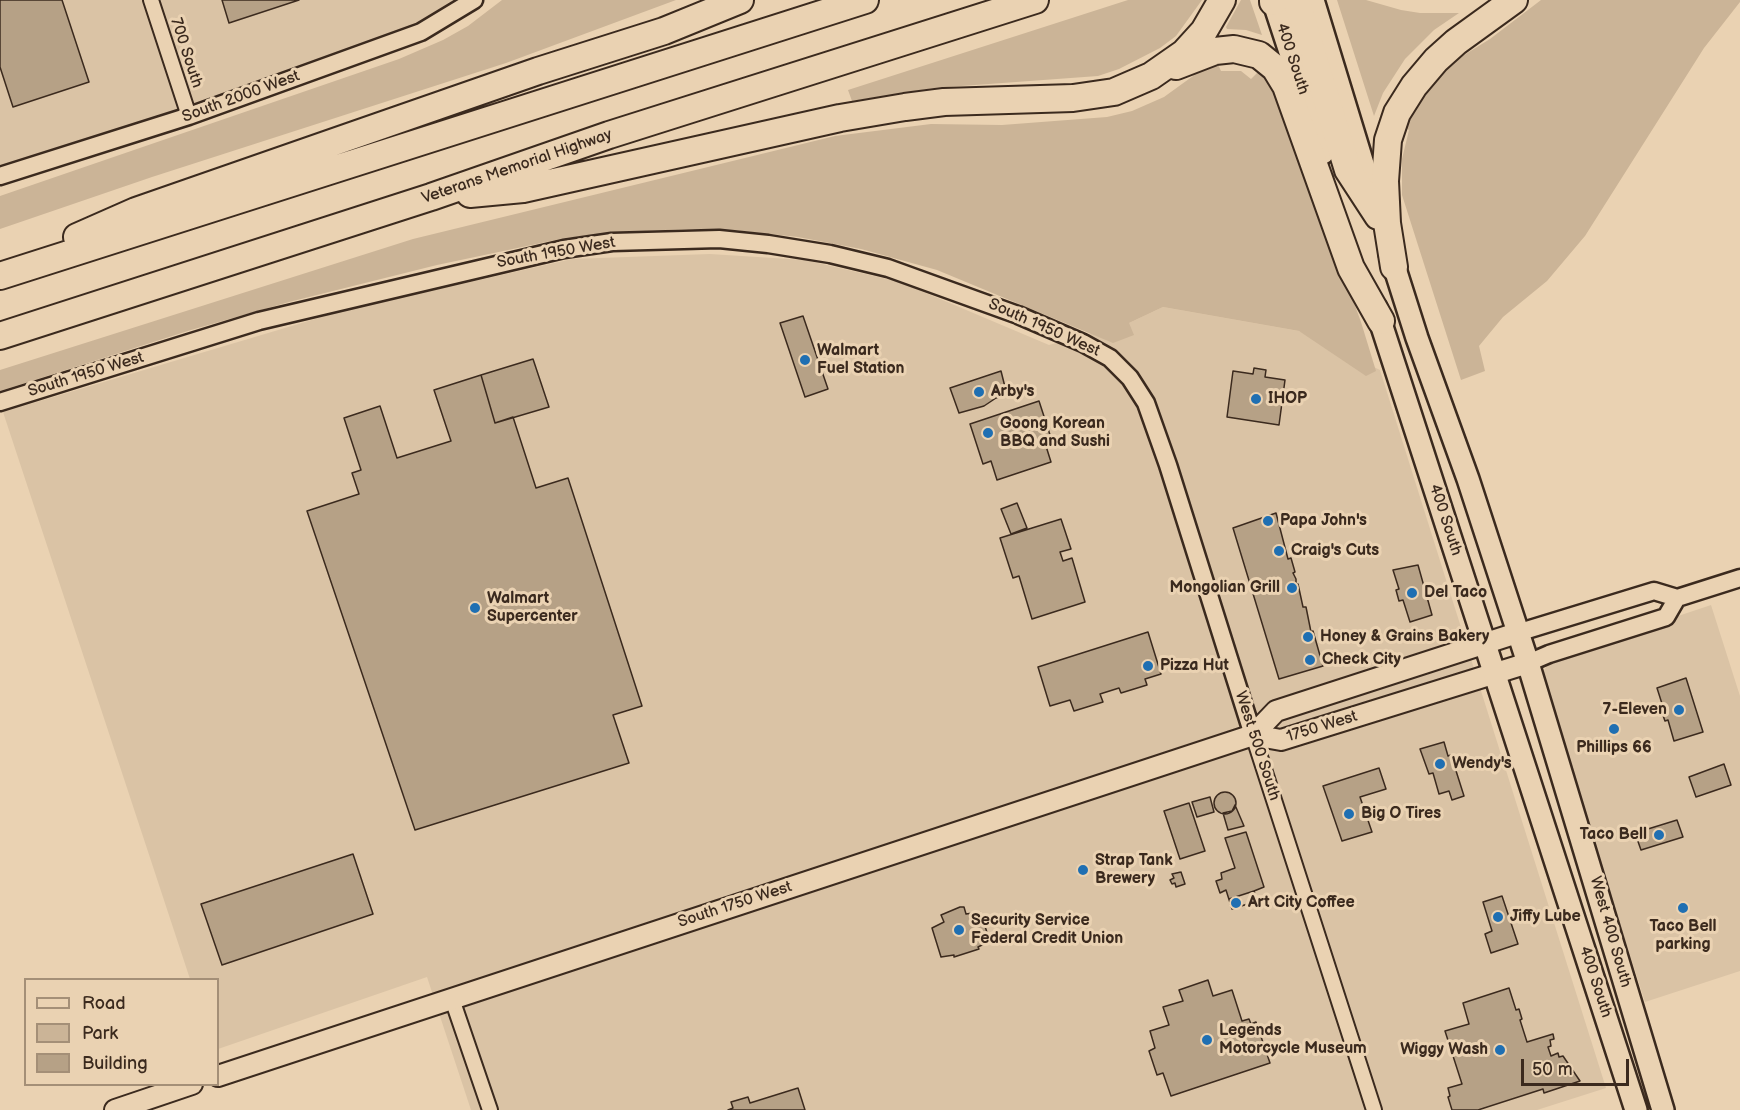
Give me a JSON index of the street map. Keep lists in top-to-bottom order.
{
  "streets": {
    "highway": ["Veterans Memorial Highway"],
    "main road": [
      "400 South",
      "1750 West",
      "South 1750 West",
      "West 400 South"
    ],
    "street": [
      "700 South",
      "South 2000 West",
      "South 1950 West",
      "West 500 South"
    ]
  },
  "crossings": [
    ["700 South", "South 2000 West"],
    ["400 South", "1750 West"],
    ["400 South", "West 400 South"],
    ["South 1950 West", "West 500 South"],
    ["1750 West", "West 500 South"],
    ["1750 West", "South 1750 West"],
    ["West 500 South", "South 1750 West"]
  ],
  "places": [
    "Walmart Fuel Station",
    "Arby's",
    "IHOP",
    "Goong Korean BBQ and Sushi",
    "Papa John's",
    "Craig's Cuts",
    "Mongolian Grill",
    "Del Taco",
    "Walmart Supercenter",
    "Honey & Grains Bakery",
    "Check City",
    "Pizza Hut",
    "7-Eleven",
    "Phillips 66",
    "Wendy's",
    "Big O Tires",
    "Taco Bell",
    "Strap Tank Brewery",
    "Art City Coffee",
    "Taco Bell parking",
    "Jiffy Lube",
    "Security Service Federal Credit Union",
    "Legends Motorcycle Museum",
    "Wiggy Wash"
  ],
  "legend": ["Road", "Park", "Building"],
  "scale_bar": "50 m"
}
